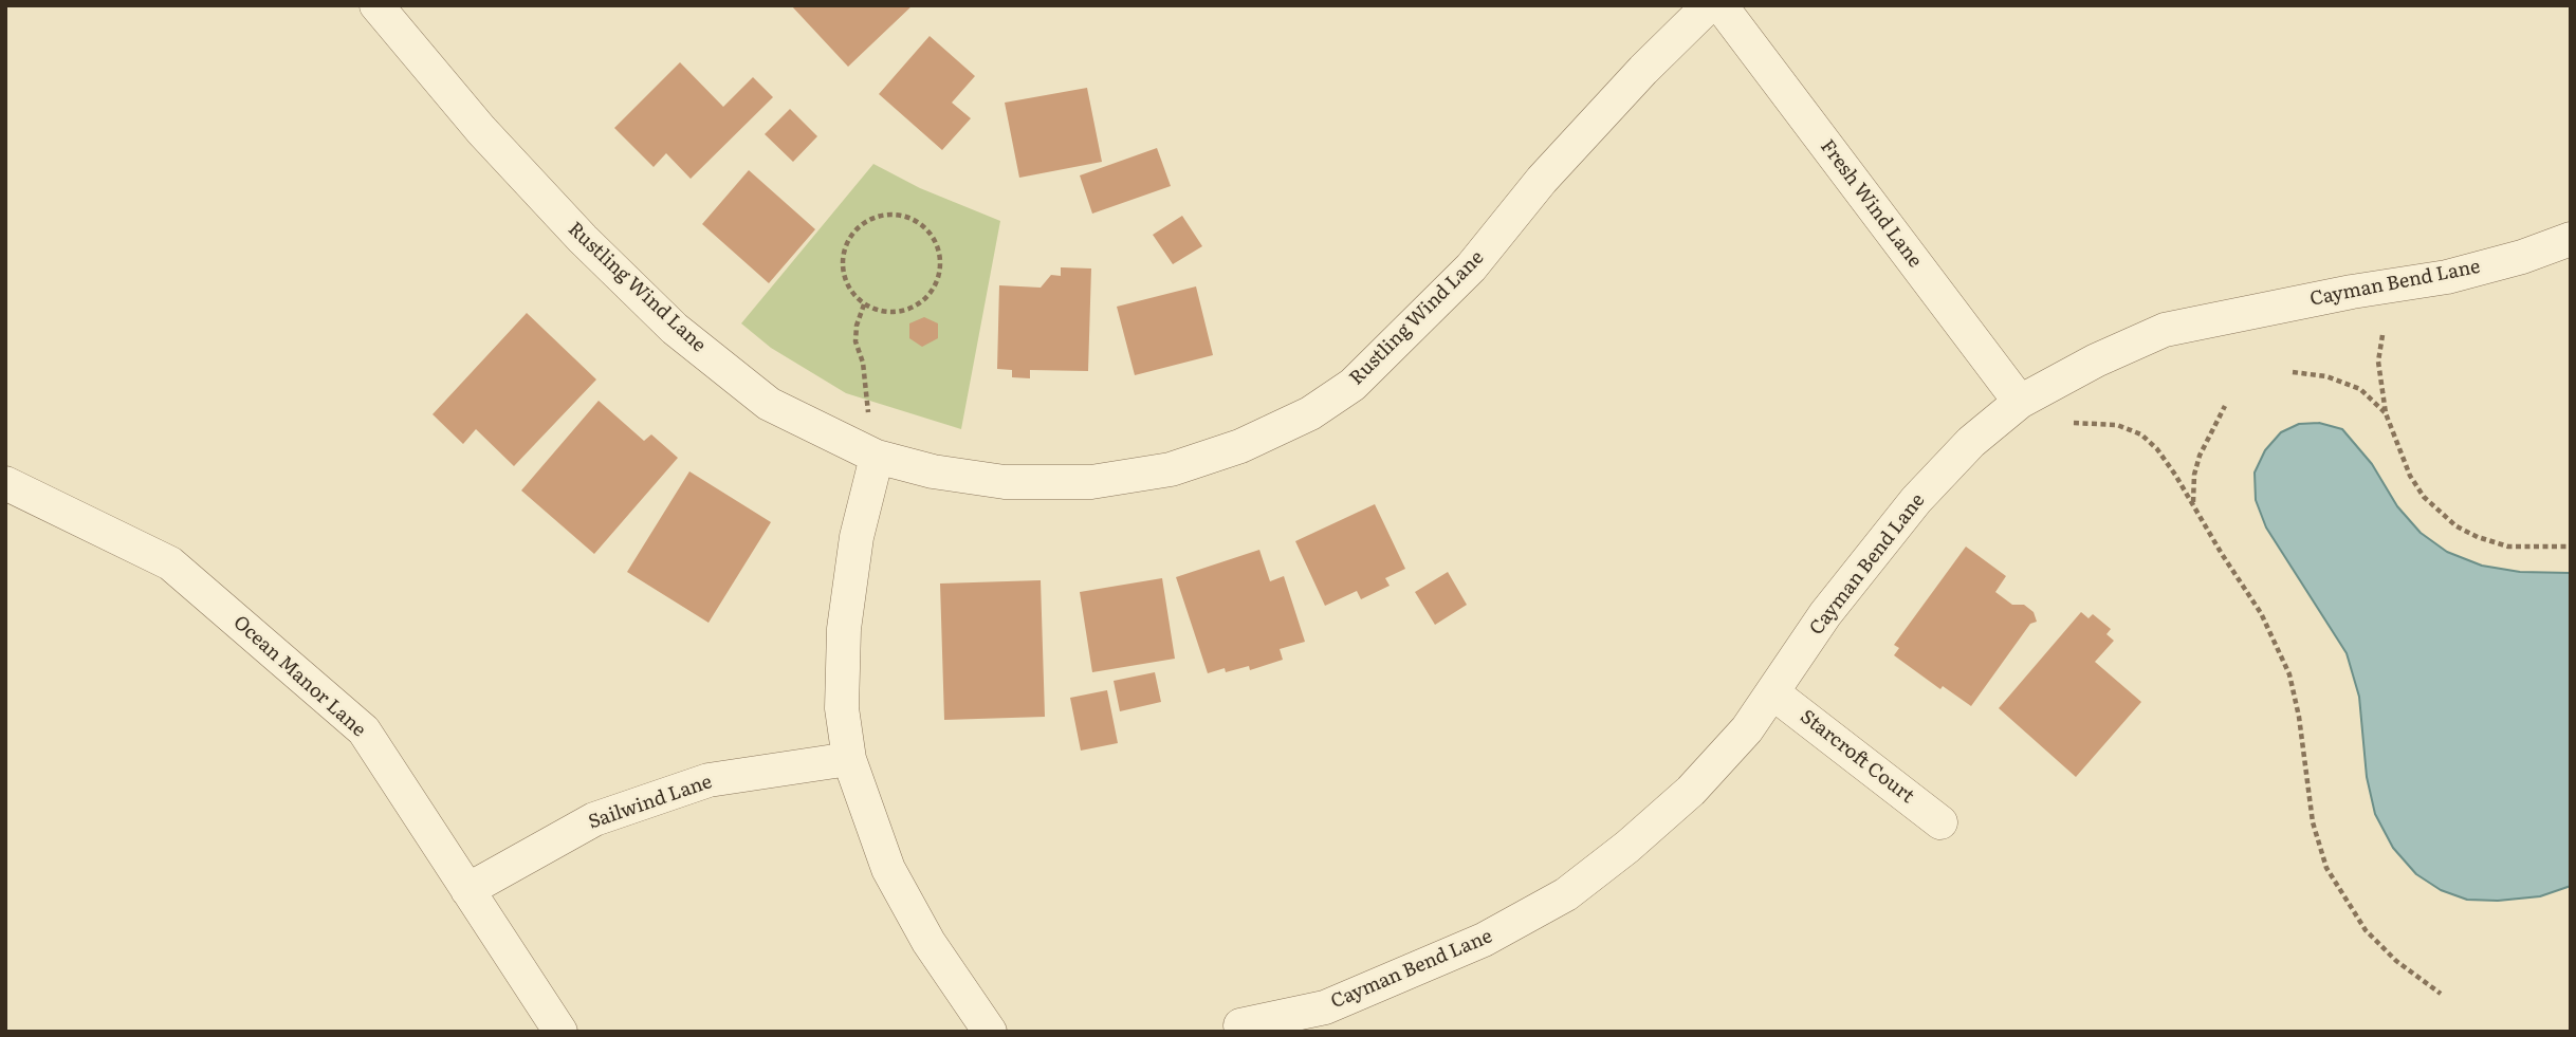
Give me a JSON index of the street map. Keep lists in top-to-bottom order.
{
  "streets": {
    "street": [
      "Fresh Wind Lane",
      "Cayman Bend Lane",
      "Rustling Wind Lane",
      "Ocean Manor Lane",
      "Starcroft Court",
      "Sailwind Lane"
    ]
  },
  "crossings": [
    ["Fresh Wind Lane", "Cayman Bend Lane"],
    ["Cayman Bend Lane", "Starcroft Court"],
    ["Ocean Manor Lane", "Sailwind Lane"]
  ]
}
